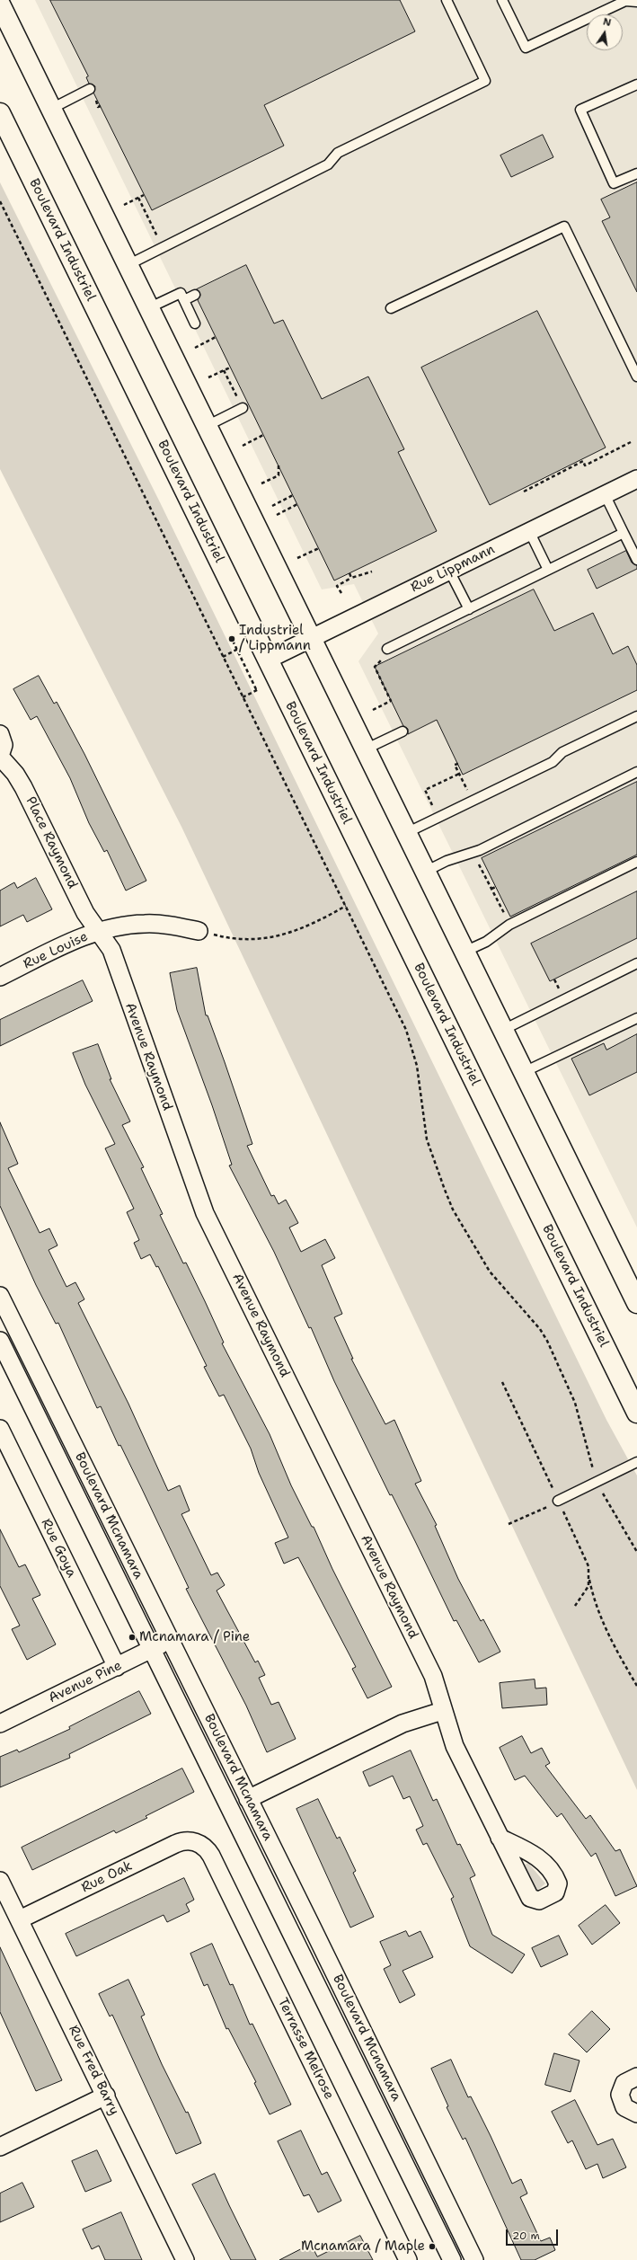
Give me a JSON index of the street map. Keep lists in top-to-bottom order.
{
  "streets": {
    "street": [
      "Boulevard Industriel",
      "Rue Lippmann",
      "Place Raymond",
      "Rue Louise",
      "Avenue Raymond",
      "Boulevard Mcnamara",
      "Rue Goya",
      "Avenue Pine",
      "Rue Oak",
      "Terrasse Melrose",
      "Rue Fred Barry"
    ]
  },
  "crossings": [
    ["Boulevard Industriel", "Rue Lippmann"],
    ["Place Raymond", "Rue Louise"],
    ["Place Raymond", "Avenue Raymond"],
    ["Rue Louise", "Avenue Raymond"],
    ["Boulevard Mcnamara", "Avenue Pine"],
    ["Rue Goya", "Avenue Pine"],
    ["Rue Oak", "Terrasse Melrose"],
    ["Rue Oak", "Rue Fred Barry"]
  ],
  "places": ["Industriel / Lippmann", "Mcnamara / Pine", "Mcnamara / Maple"],
  "scale_bar": "20 m",
  "north": "top"
}
